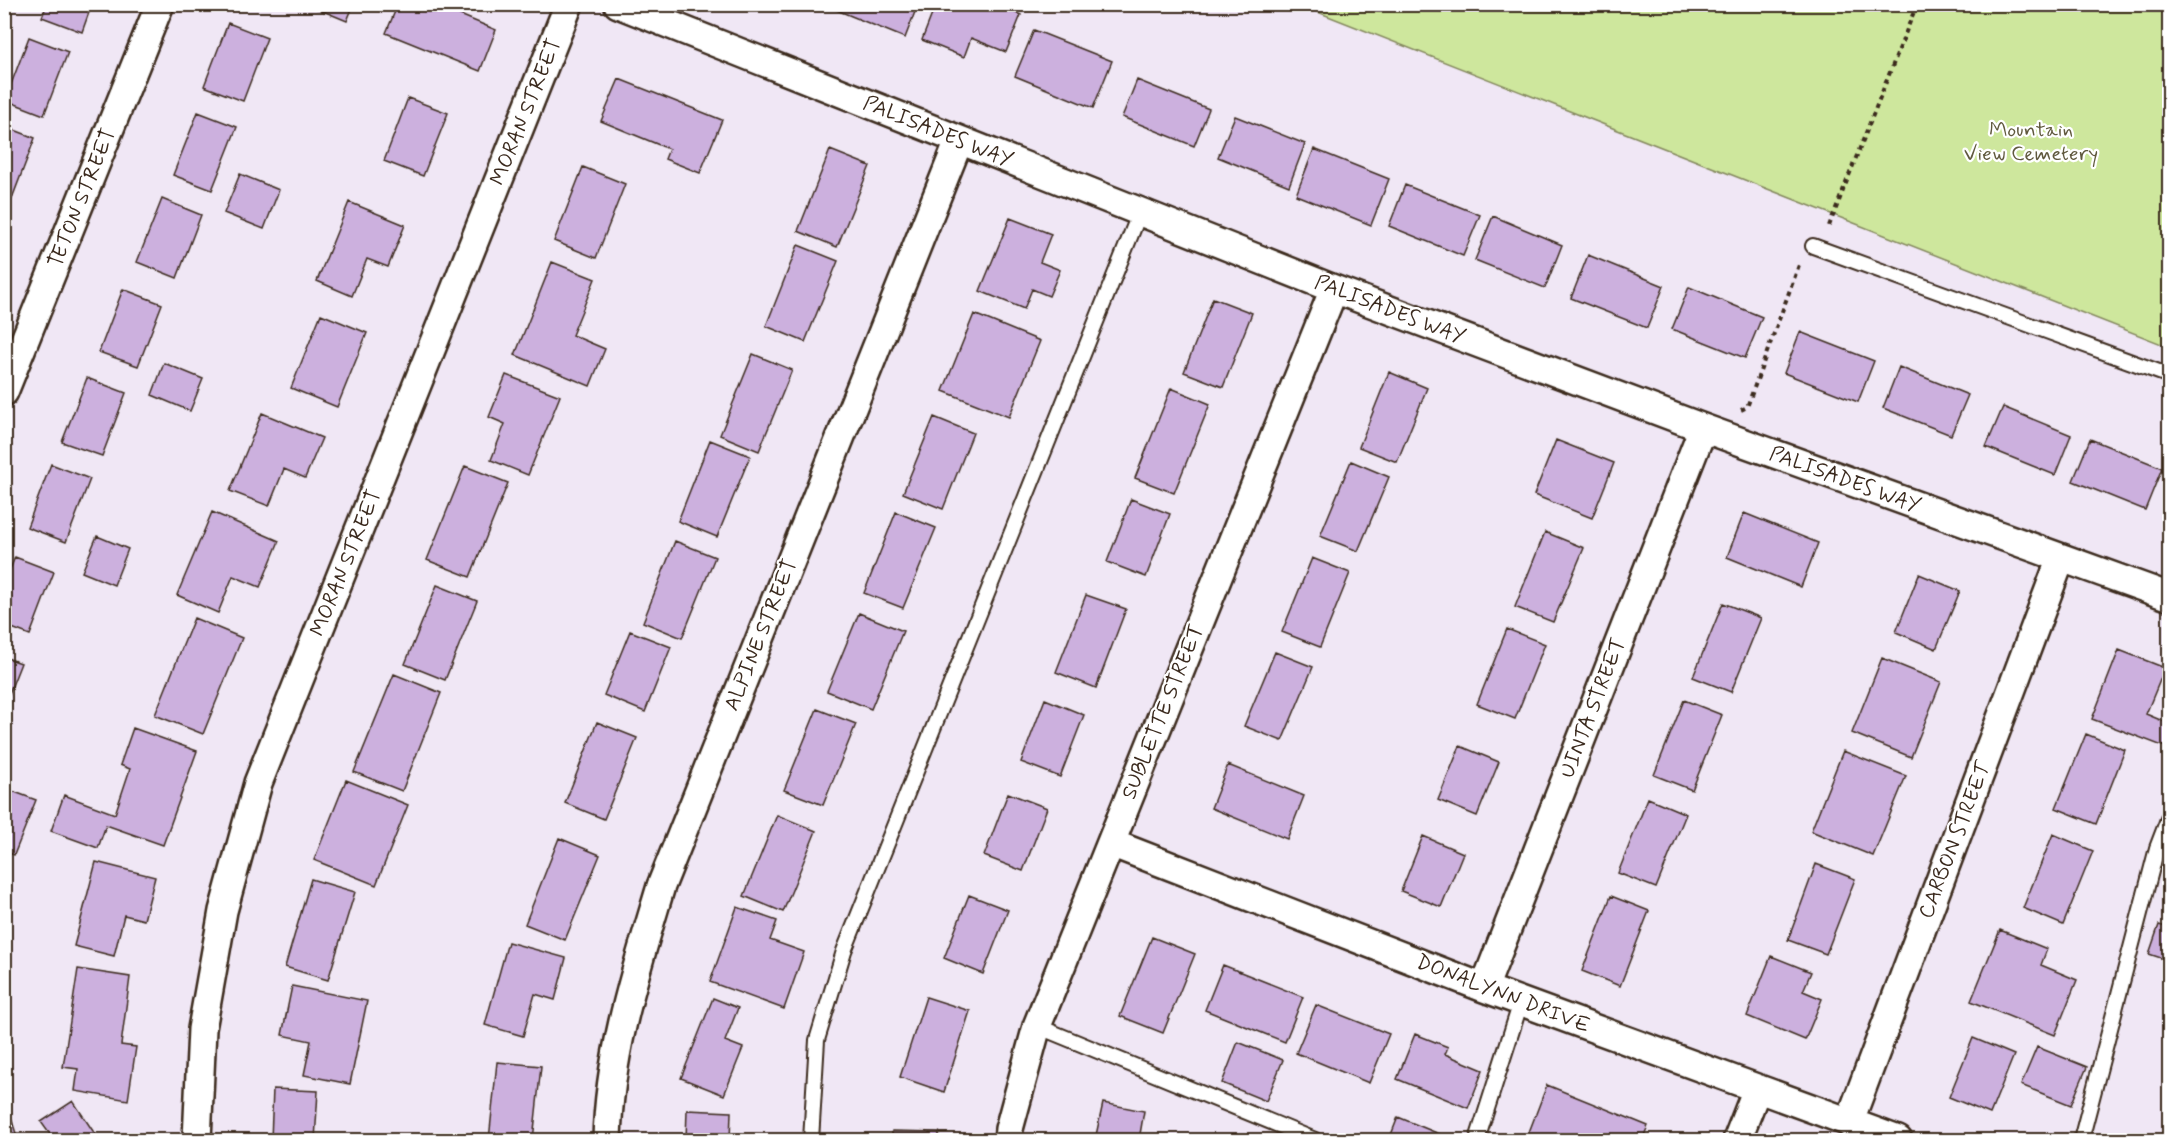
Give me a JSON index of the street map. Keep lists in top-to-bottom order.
{
  "streets": {
    "street": [
      "MORAN STREET",
      "PALISADES WAY",
      "TETON STREET",
      "ALPINE STREET",
      "UINTA STREET",
      "SUBLETTE STREET",
      "CARBON STREET",
      "DONALYNN DRIVE"
    ]
  },
  "crossings": [
    ["PALISADES WAY", "ALPINE STREET"],
    ["PALISADES WAY", "UINTA STREET"],
    ["PALISADES WAY", "SUBLETTE STREET"],
    ["PALISADES WAY", "CARBON STREET"],
    ["UINTA STREET", "DONALYNN DRIVE"],
    ["SUBLETTE STREET", "DONALYNN DRIVE"],
    ["CARBON STREET", "DONALYNN DRIVE"]
  ],
  "parks": ["Mountain View Cemetery"]
}
